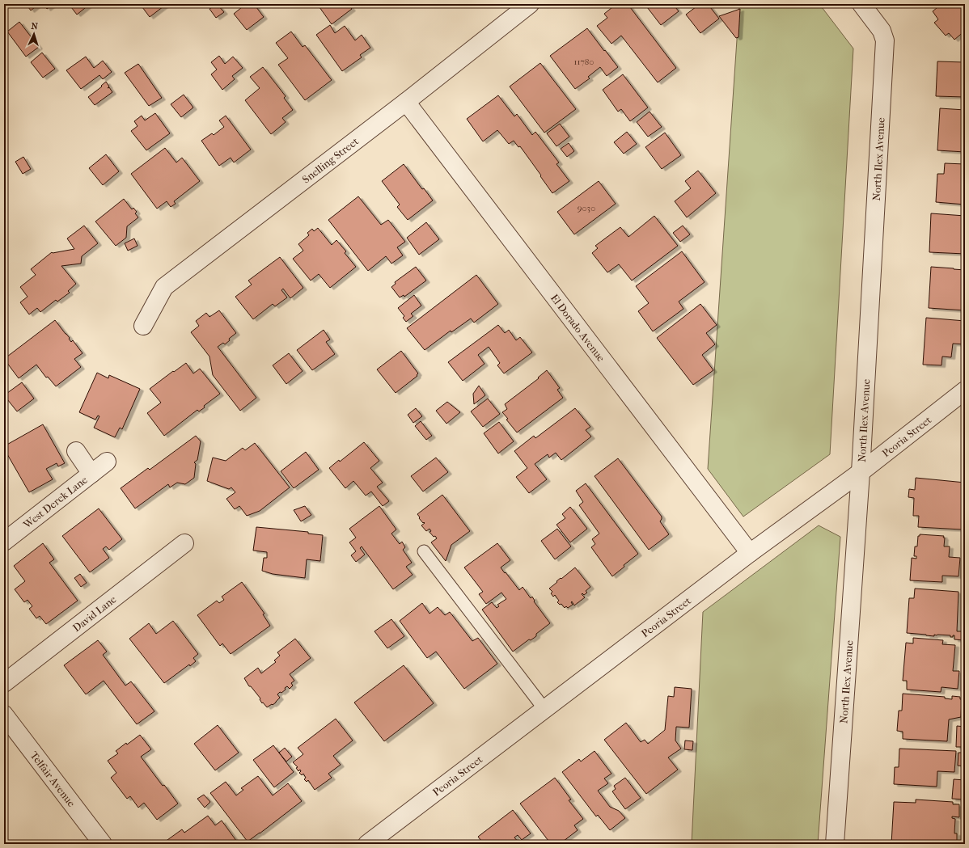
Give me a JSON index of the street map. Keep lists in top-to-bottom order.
{
  "streets": {
    "street": [
      "North Ilex Avenue",
      "Snelling Street",
      "El Dorado Avenue",
      "Peoria Street",
      "West Derek Lane",
      "David Lane",
      "Telfair Avenue"
    ]
  },
  "crossings": [
    ["North Ilex Avenue", "Peoria Street"],
    ["Snelling Street", "El Dorado Avenue"],
    ["El Dorado Avenue", "Peoria Street"]
  ],
  "house_numbers": ["11780", "9030"],
  "north": "top"
}
